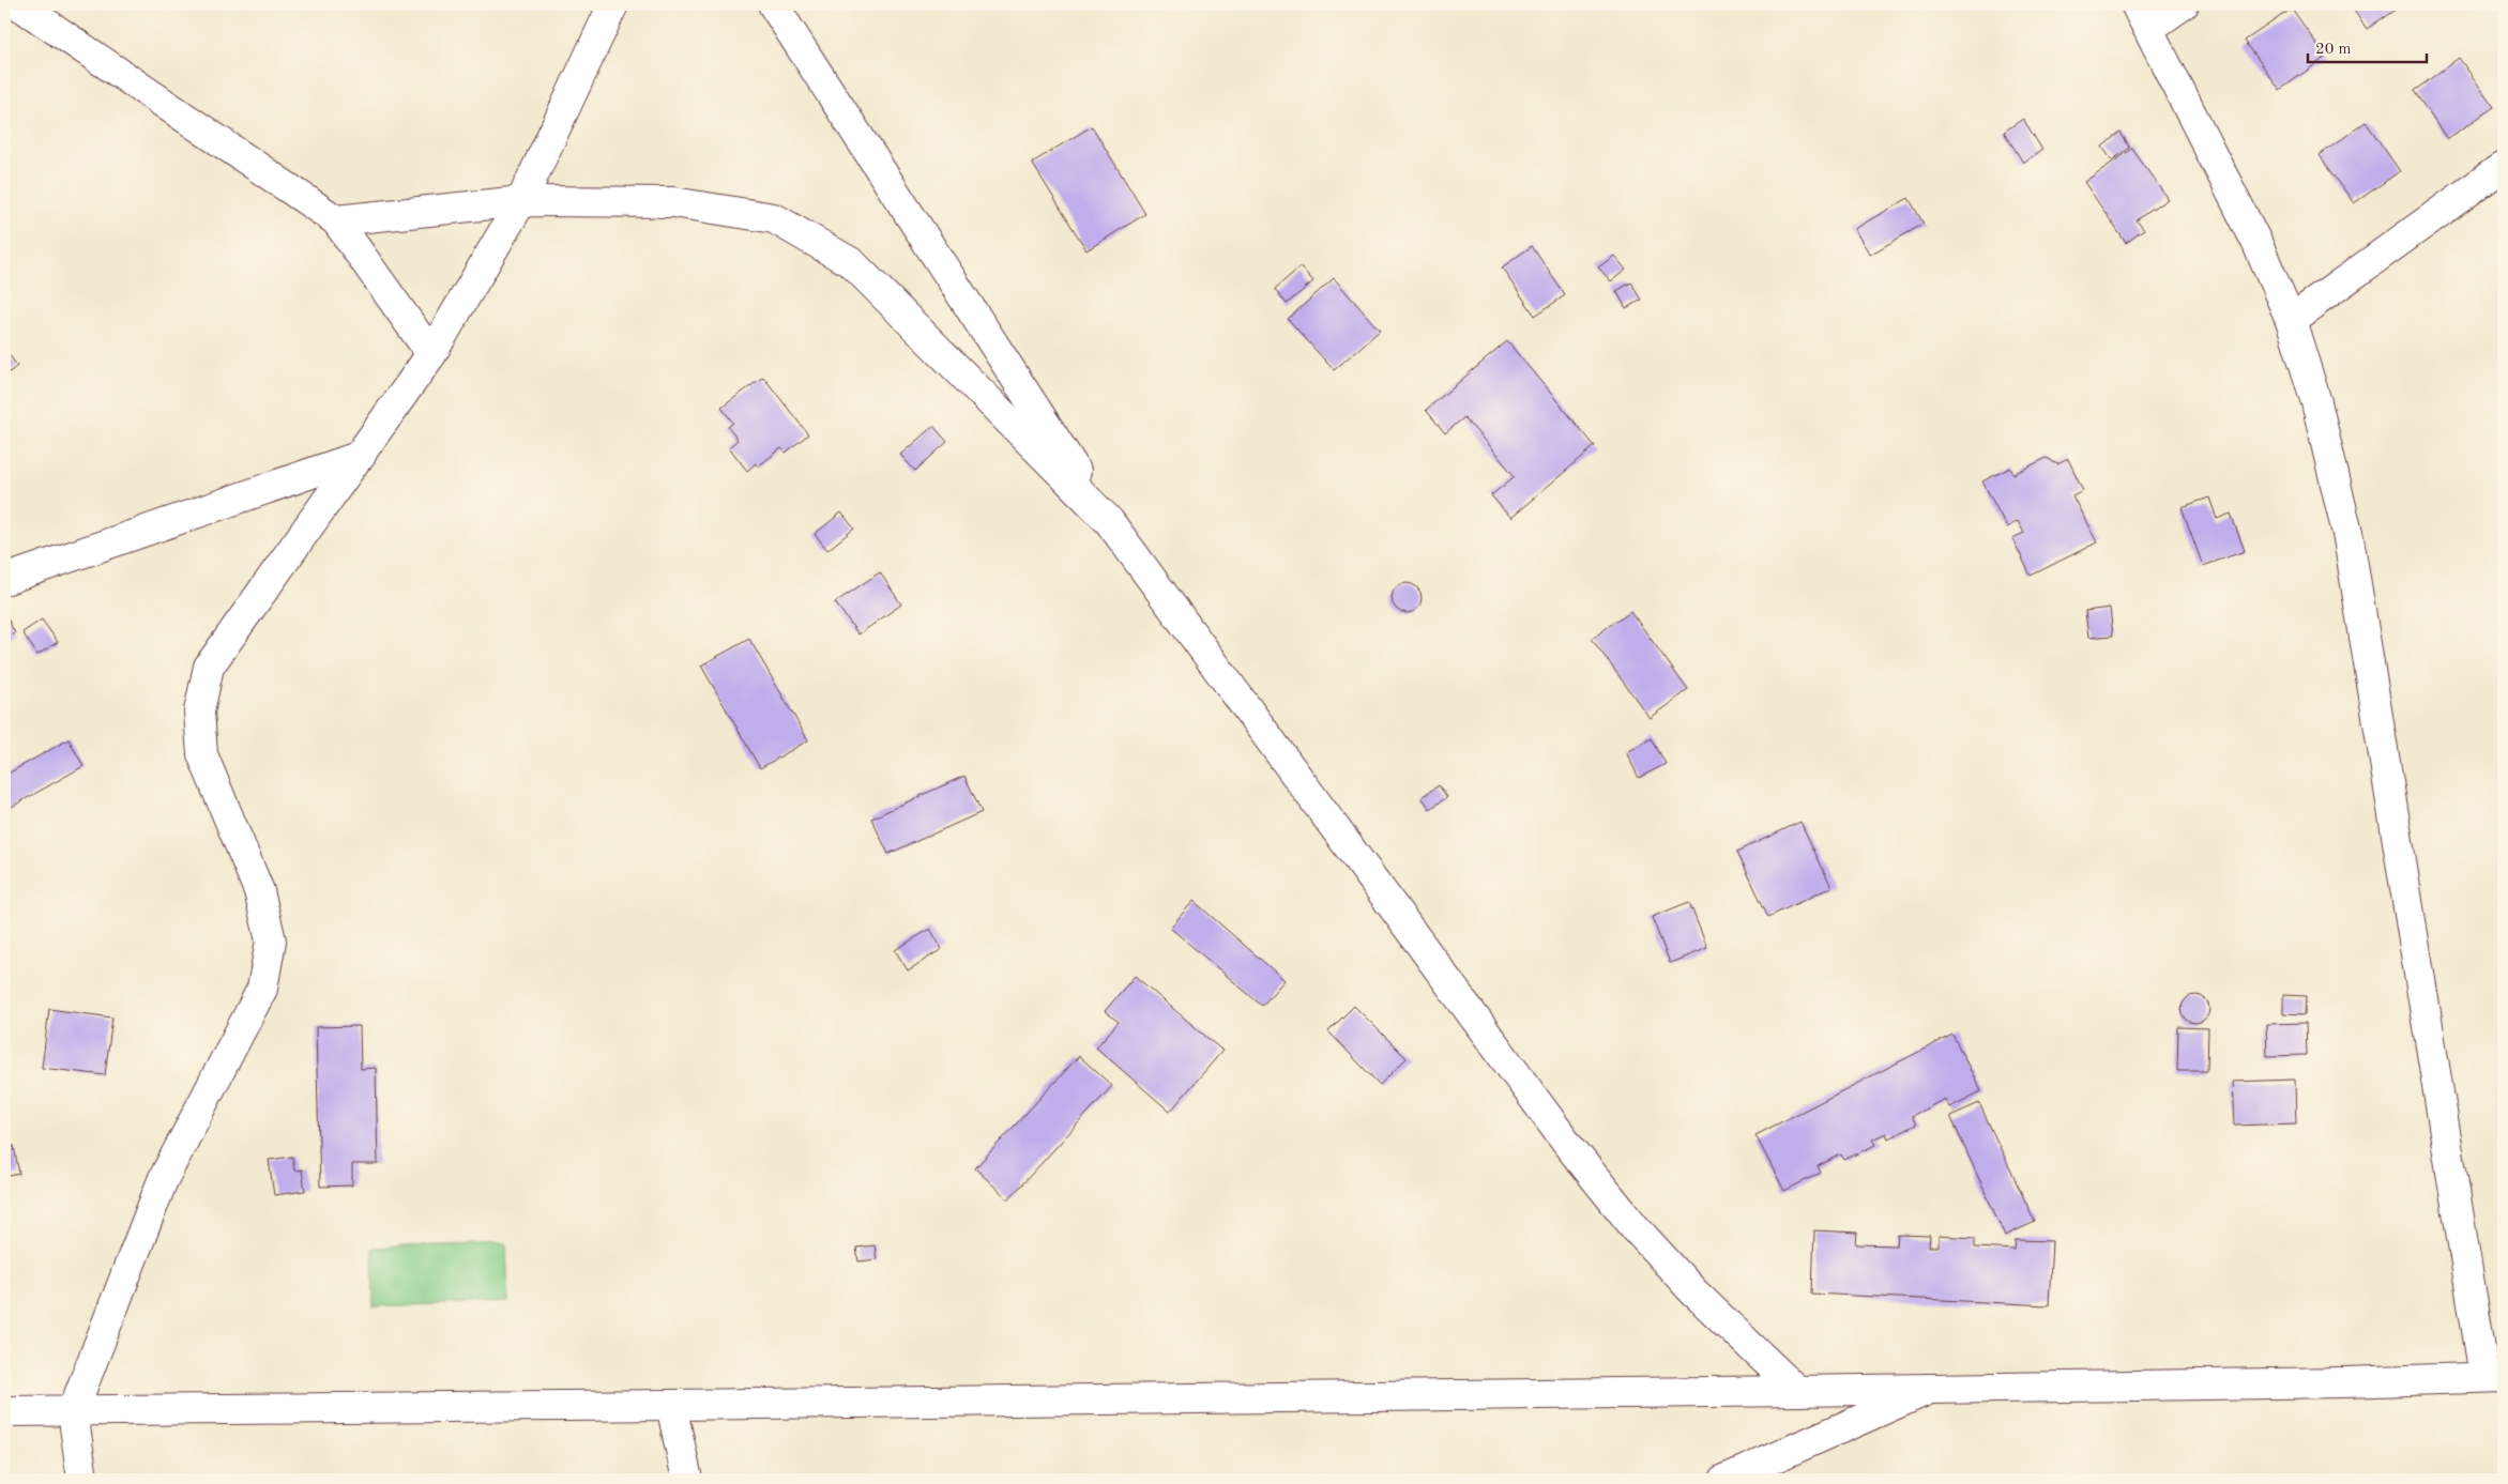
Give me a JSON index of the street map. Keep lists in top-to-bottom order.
{
  "scale_bar": "20 m"
}
